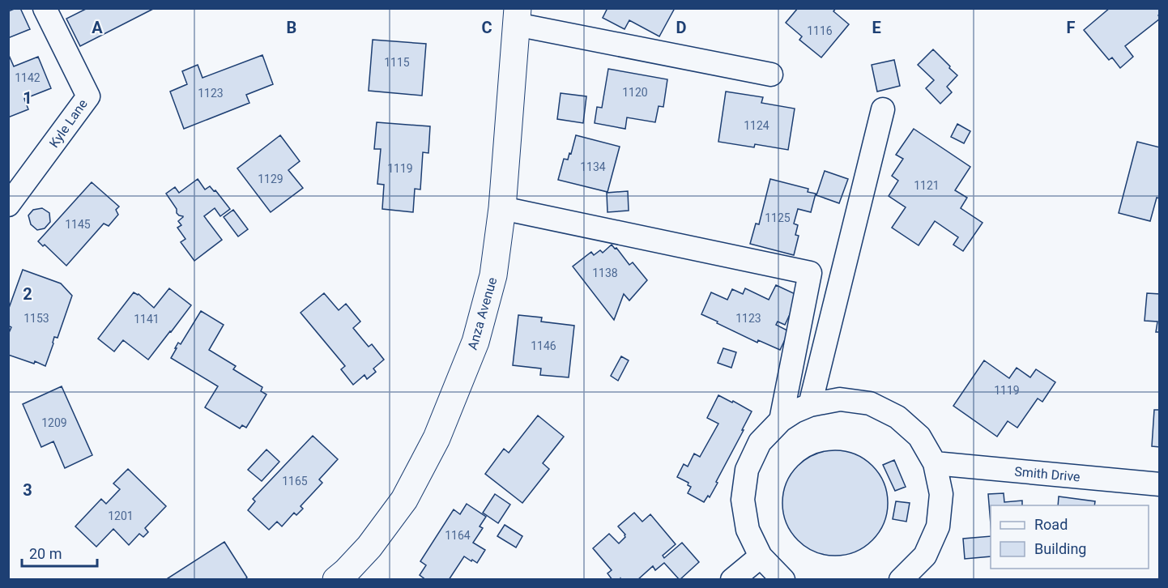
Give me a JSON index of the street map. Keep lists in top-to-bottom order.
{
  "streets": {
    "street": ["Kyle Lane", "Anza Avenue", "Smith Drive"]
  },
  "house_numbers": [
    "1116",
    "1115",
    "1142",
    "1120",
    "1123",
    "1124",
    "1134",
    "1119",
    "1129",
    "1121",
    "1125",
    "1145",
    "1138",
    "1153",
    "1123",
    "1141",
    "1146",
    "1119",
    "1209",
    "1165",
    "1201",
    "1164"
  ],
  "legend": ["Road", "Building"],
  "scale_bar": "20 m",
  "grid": {
    "columns": [
      "A",
      "B",
      "C",
      "D",
      "E",
      "F"
    ],
    "rows": ["1", "2", "3"]
  }
}
